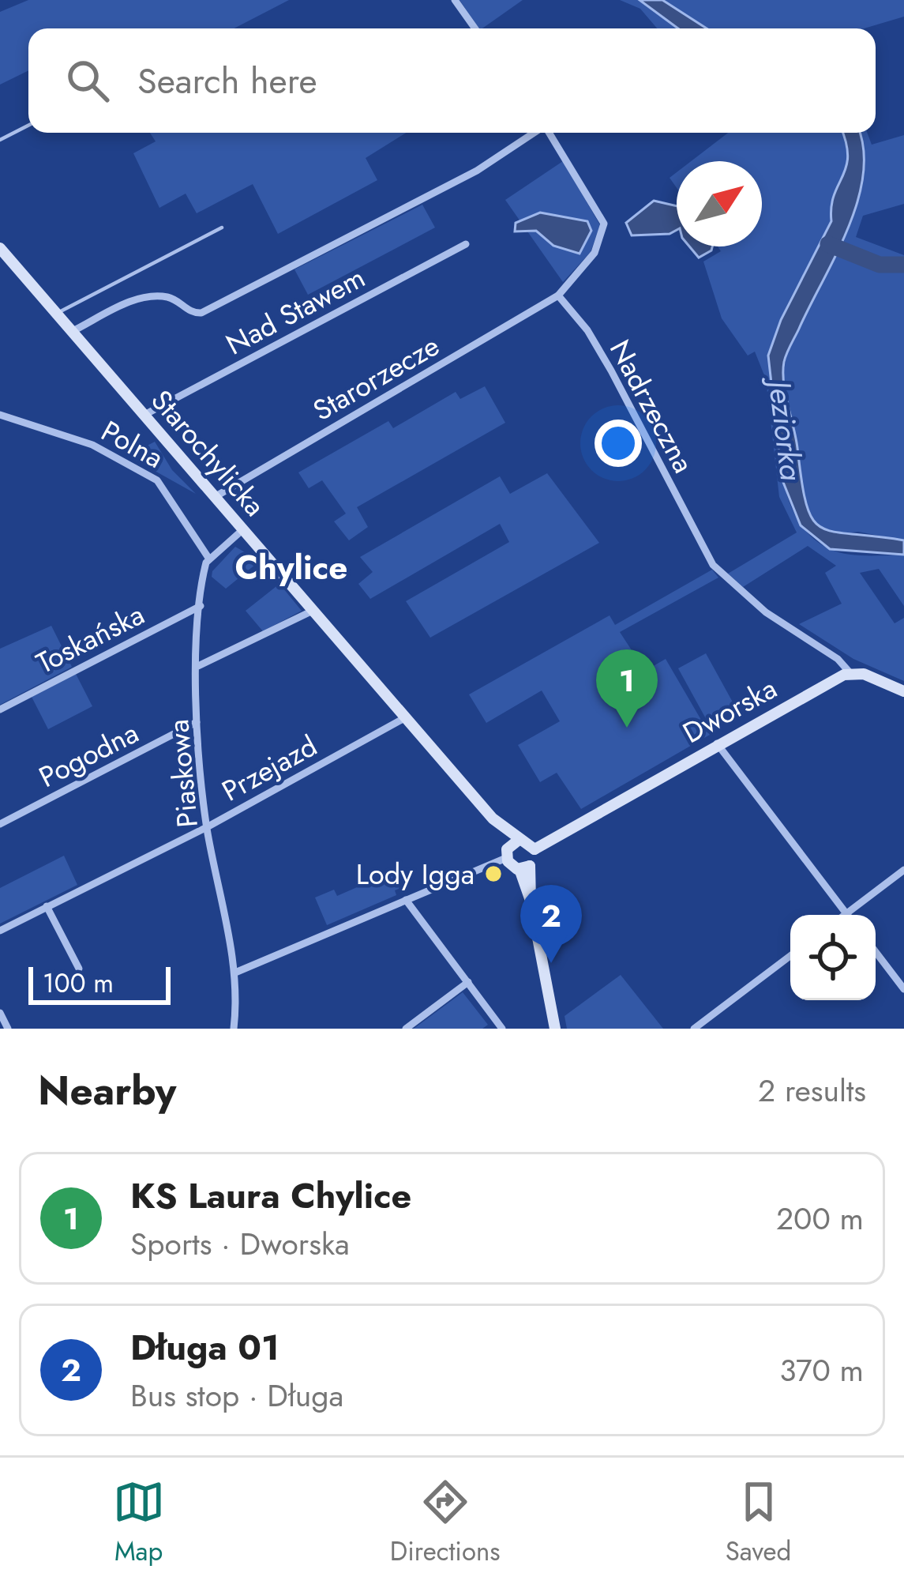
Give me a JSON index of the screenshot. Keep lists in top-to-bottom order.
{
  "streets": {
    "street": [
      "Nad Stawem",
      "Starorzecze",
      "Nadrzeczna",
      "Polna",
      "Starochylicka",
      "Toskańska",
      "Dworska",
      "Pogodna",
      "Przejazd",
      "Piaskowa"
    ]
  },
  "crossings": [
    ["Nad Stawem", "Starochylicka"],
    ["Starorzecze", "Nadrzeczna"],
    ["Starorzecze", "Starochylicka"],
    ["Nadrzeczna", "Dworska"],
    ["Polna", "Piaskowa"],
    ["Starochylicka", "Przejazd"],
    ["Toskańska", "Piaskowa"],
    ["Pogodna", "Piaskowa"],
    ["Przejazd", "Piaskowa"]
  ],
  "districts": ["Chylice"],
  "water": ["Jeziorka"],
  "places": ["Lody Igga"],
  "scale_bar": "100 m",
  "north": "top right",
  "page": {
    "search": "Search here",
    "pins": ["1", "2"],
    "scale": "100 m",
    "heading": ["Nearby", "2 results"],
    "list": [
      {
        "mark": "1",
        "name": "KS Laura Chylice",
        "note": "Sports · Dworska",
        "value": "200 m"
      },
      {
        "mark": "2",
        "name": "Długa 01",
        "note": "Bus stop · Długa",
        "value": "370 m"
      }
    ],
    "nav": ["Map", "Directions", "Saved"]
  }
}
